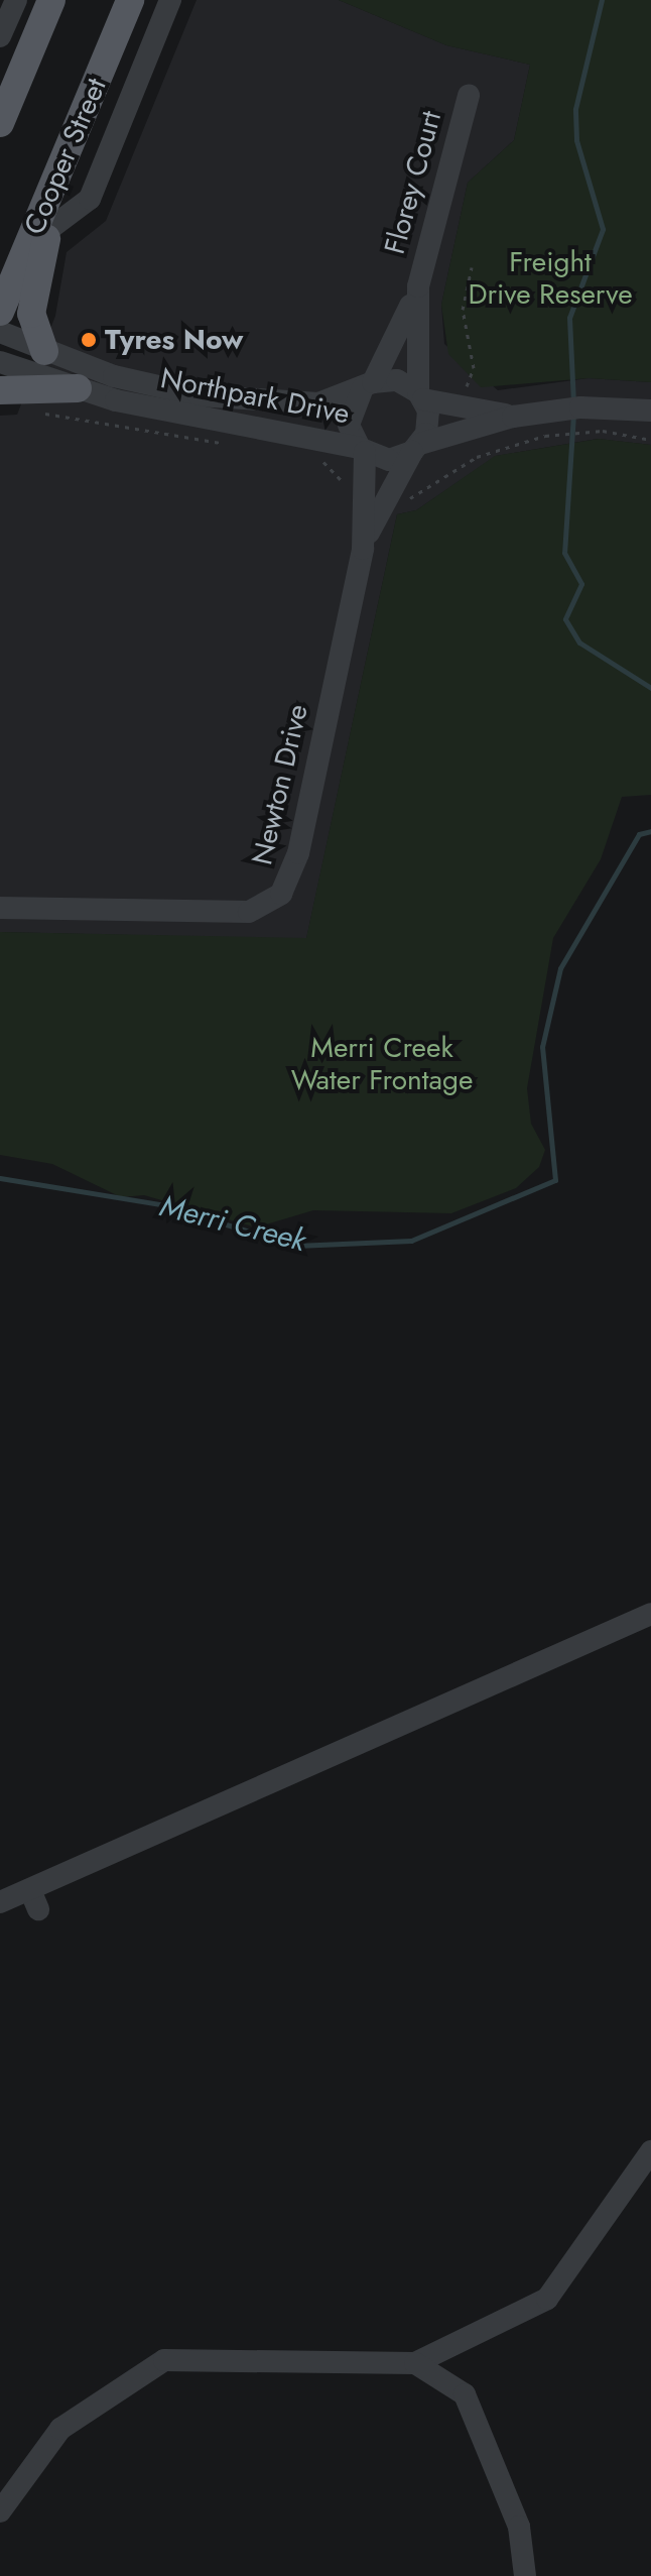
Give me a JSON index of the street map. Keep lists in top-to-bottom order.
{
  "streets": {
    "main road": ["Cooper Street"],
    "street": ["Florey Court", "Northpark Drive", "Newton Drive"]
  },
  "crossings": [
    ["Florey Court", "Northpark Drive"],
    ["Florey Court", "Newton Drive"],
    ["Northpark Drive", "Newton Drive"]
  ],
  "water": ["Merri Creek"],
  "parks": ["Freight Drive Reserve", "Merri Creek Water Frontage"],
  "places": ["Tyres Now"]
}
